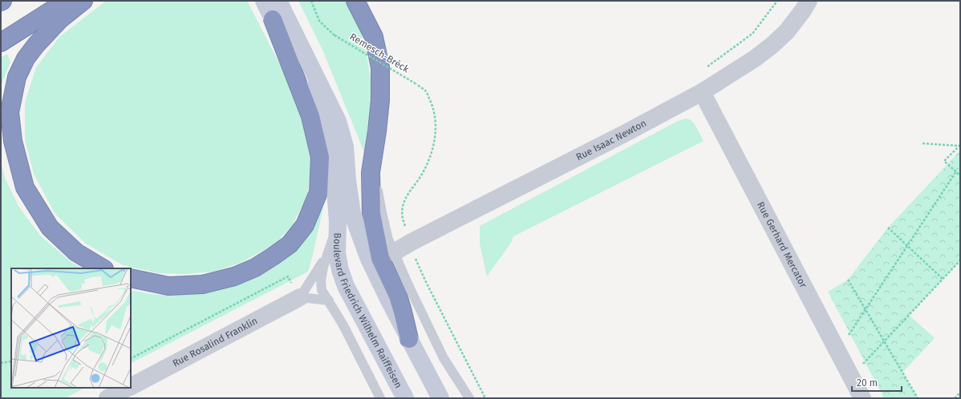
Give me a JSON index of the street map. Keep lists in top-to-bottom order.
{
  "streets": {
    "main road": ["Boulevard Friedrich Wilhelm Raiffeisen"],
    "street": ["Rue Isaac Newton", "Rue Gerhard Mercator", "Rue Rosalind Franklin"],
    "path": ["Remesch-Brèck"]
  },
  "crossings": [
    ["Remesch-Brèck", "Rue Isaac Newton"],
    ["Rue Isaac Newton", "Rue Gerhard Mercator"],
    ["Boulevard Friedrich Wilhelm Raiffeisen", "Rue Rosalind Franklin"]
  ],
  "scale_bar": "20 m"
}
